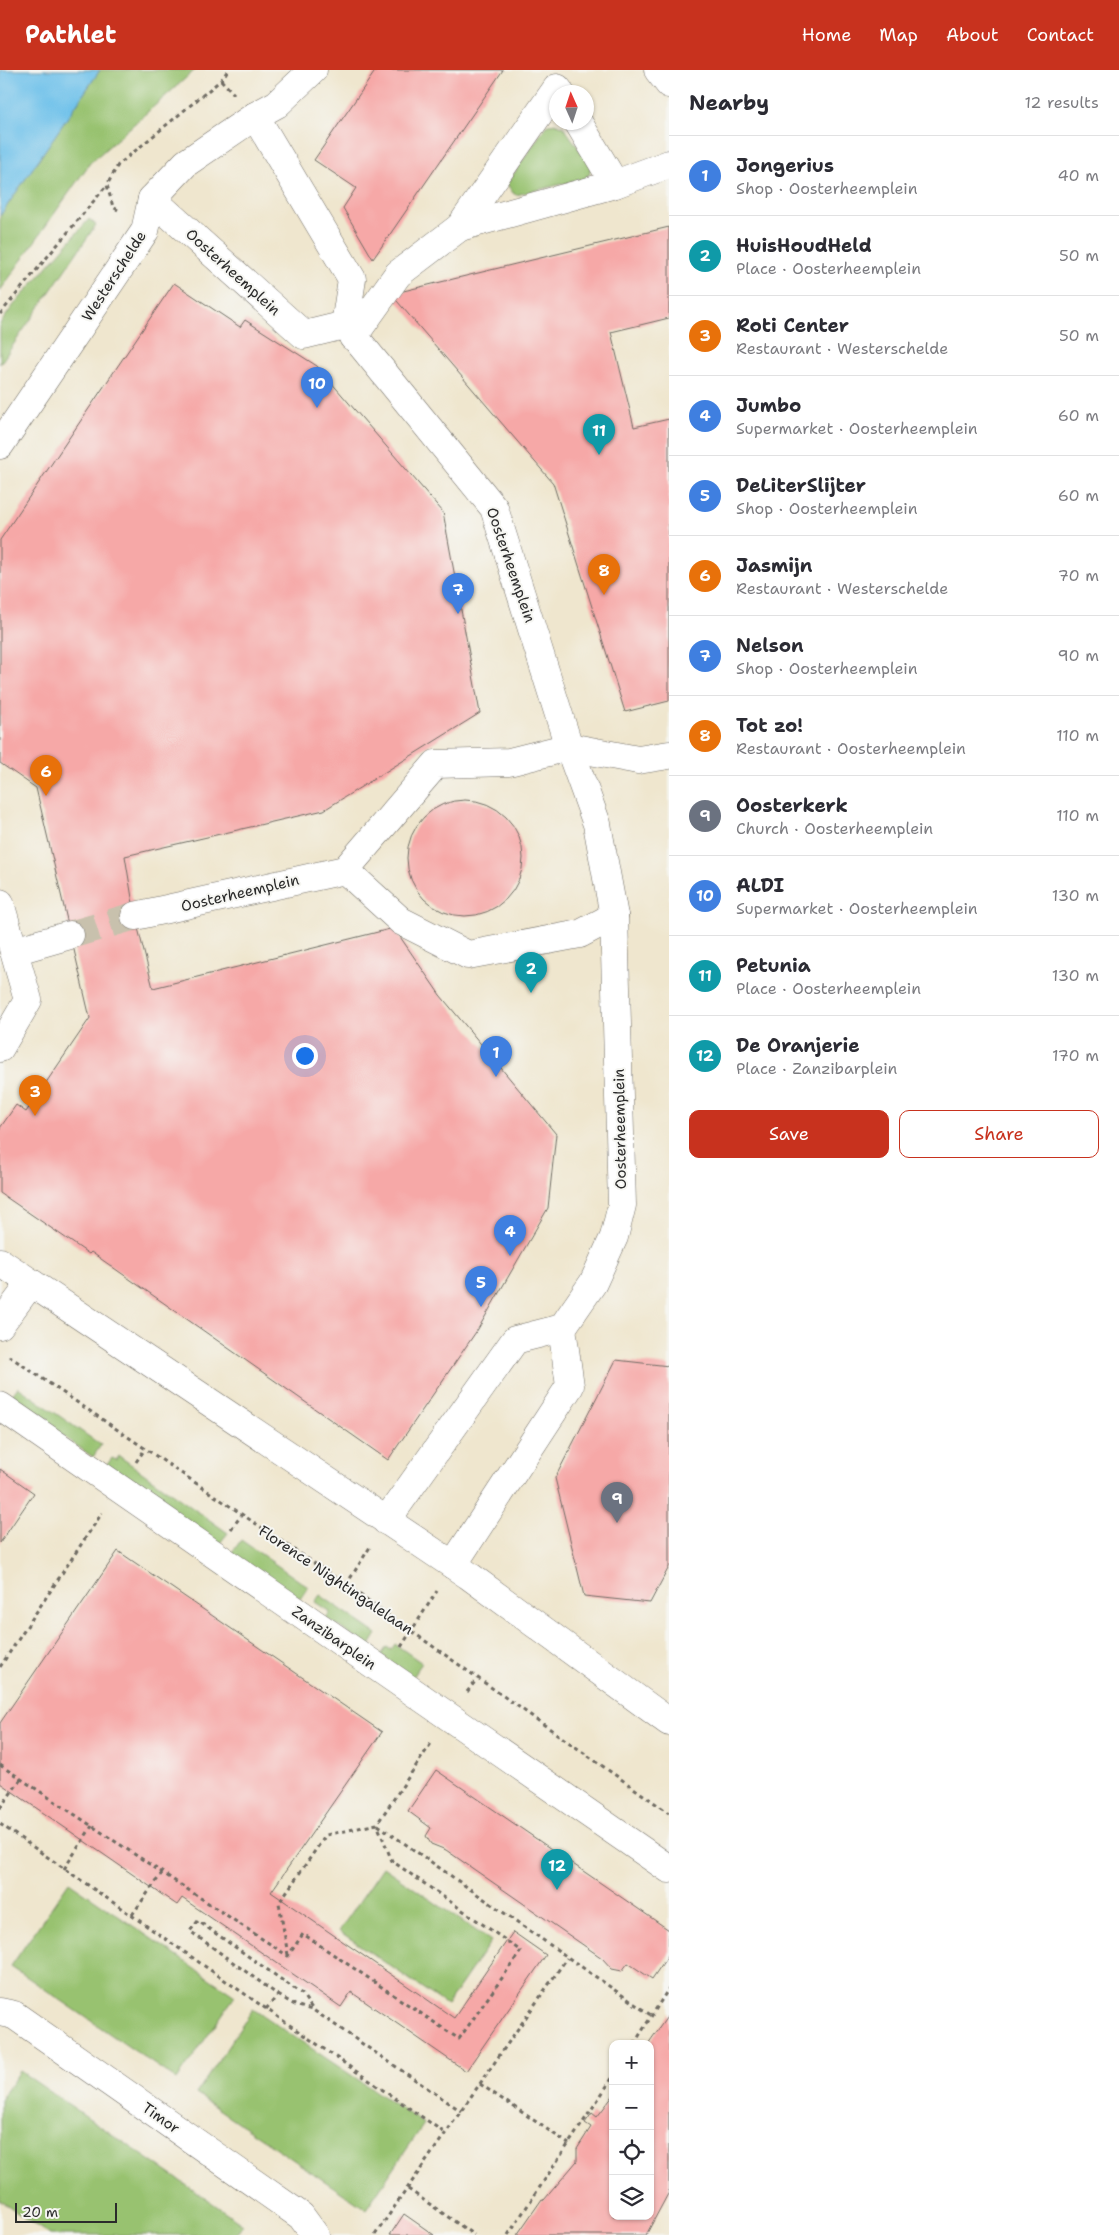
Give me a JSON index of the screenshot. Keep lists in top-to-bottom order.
{
  "streets": {
    "street": [
      "Oosterheemplein",
      "Westerschelde",
      "Zanzibarplein",
      "Timor"
    ],
    "path": ["Florence Nightingalelaan"]
  },
  "crossings": [
    ["Oosterheemplein", "Westerschelde"]
  ],
  "scale_bar": "20 m",
  "north": "top",
  "page": {
    "header": "Pathlet",
    "nav": [
      "Home",
      "Map",
      "About",
      "Contact"
    ],
    "heading": ["Nearby", "12 results"],
    "list": [
      {
        "mark": "1",
        "name": "Jongerius",
        "note": "Shop · Oosterheemplein",
        "value": "40 m"
      },
      {
        "mark": "2",
        "name": "HuisHoudHeld",
        "note": "Place · Oosterheemplein",
        "value": "50 m"
      },
      {
        "mark": "3",
        "name": "Roti Center",
        "note": "Restaurant · Westerschelde",
        "value": "50 m"
      },
      {
        "mark": "4",
        "name": "Jumbo",
        "note": "Supermarket · Oosterheemplein",
        "value": "60 m"
      },
      {
        "mark": "5",
        "name": "DeLiterSlijter",
        "note": "Shop · Oosterheemplein",
        "value": "60 m"
      },
      {
        "mark": "6",
        "name": "Jasmijn",
        "note": "Restaurant · Westerschelde",
        "value": "70 m"
      },
      {
        "mark": "7",
        "name": "Nelson",
        "note": "Shop · Oosterheemplein",
        "value": "90 m"
      },
      {
        "mark": "8",
        "name": "Tot zo!",
        "note": "Restaurant · Oosterheemplein",
        "value": "110 m"
      },
      {
        "mark": "9",
        "name": "Oosterkerk",
        "note": "Church · Oosterheemplein",
        "value": "110 m"
      },
      {
        "mark": "10",
        "name": "ALDI",
        "note": "Supermarket · Oosterheemplein",
        "value": "130 m"
      },
      {
        "mark": "11",
        "name": "Petunia",
        "note": "Place · Oosterheemplein",
        "value": "130 m"
      },
      {
        "mark": "12",
        "name": "De Oranjerie",
        "note": "Place · Zanzibarplein",
        "value": "170 m"
      }
    ],
    "pins": [
      "10",
      "11",
      "8",
      "7",
      "6",
      "2",
      "1",
      "3",
      "4",
      "5",
      "9",
      "12"
    ],
    "buttons": ["Save", "Share"],
    "map_buttons": ["+", "−"],
    "scale": "20 m"
  }
}
